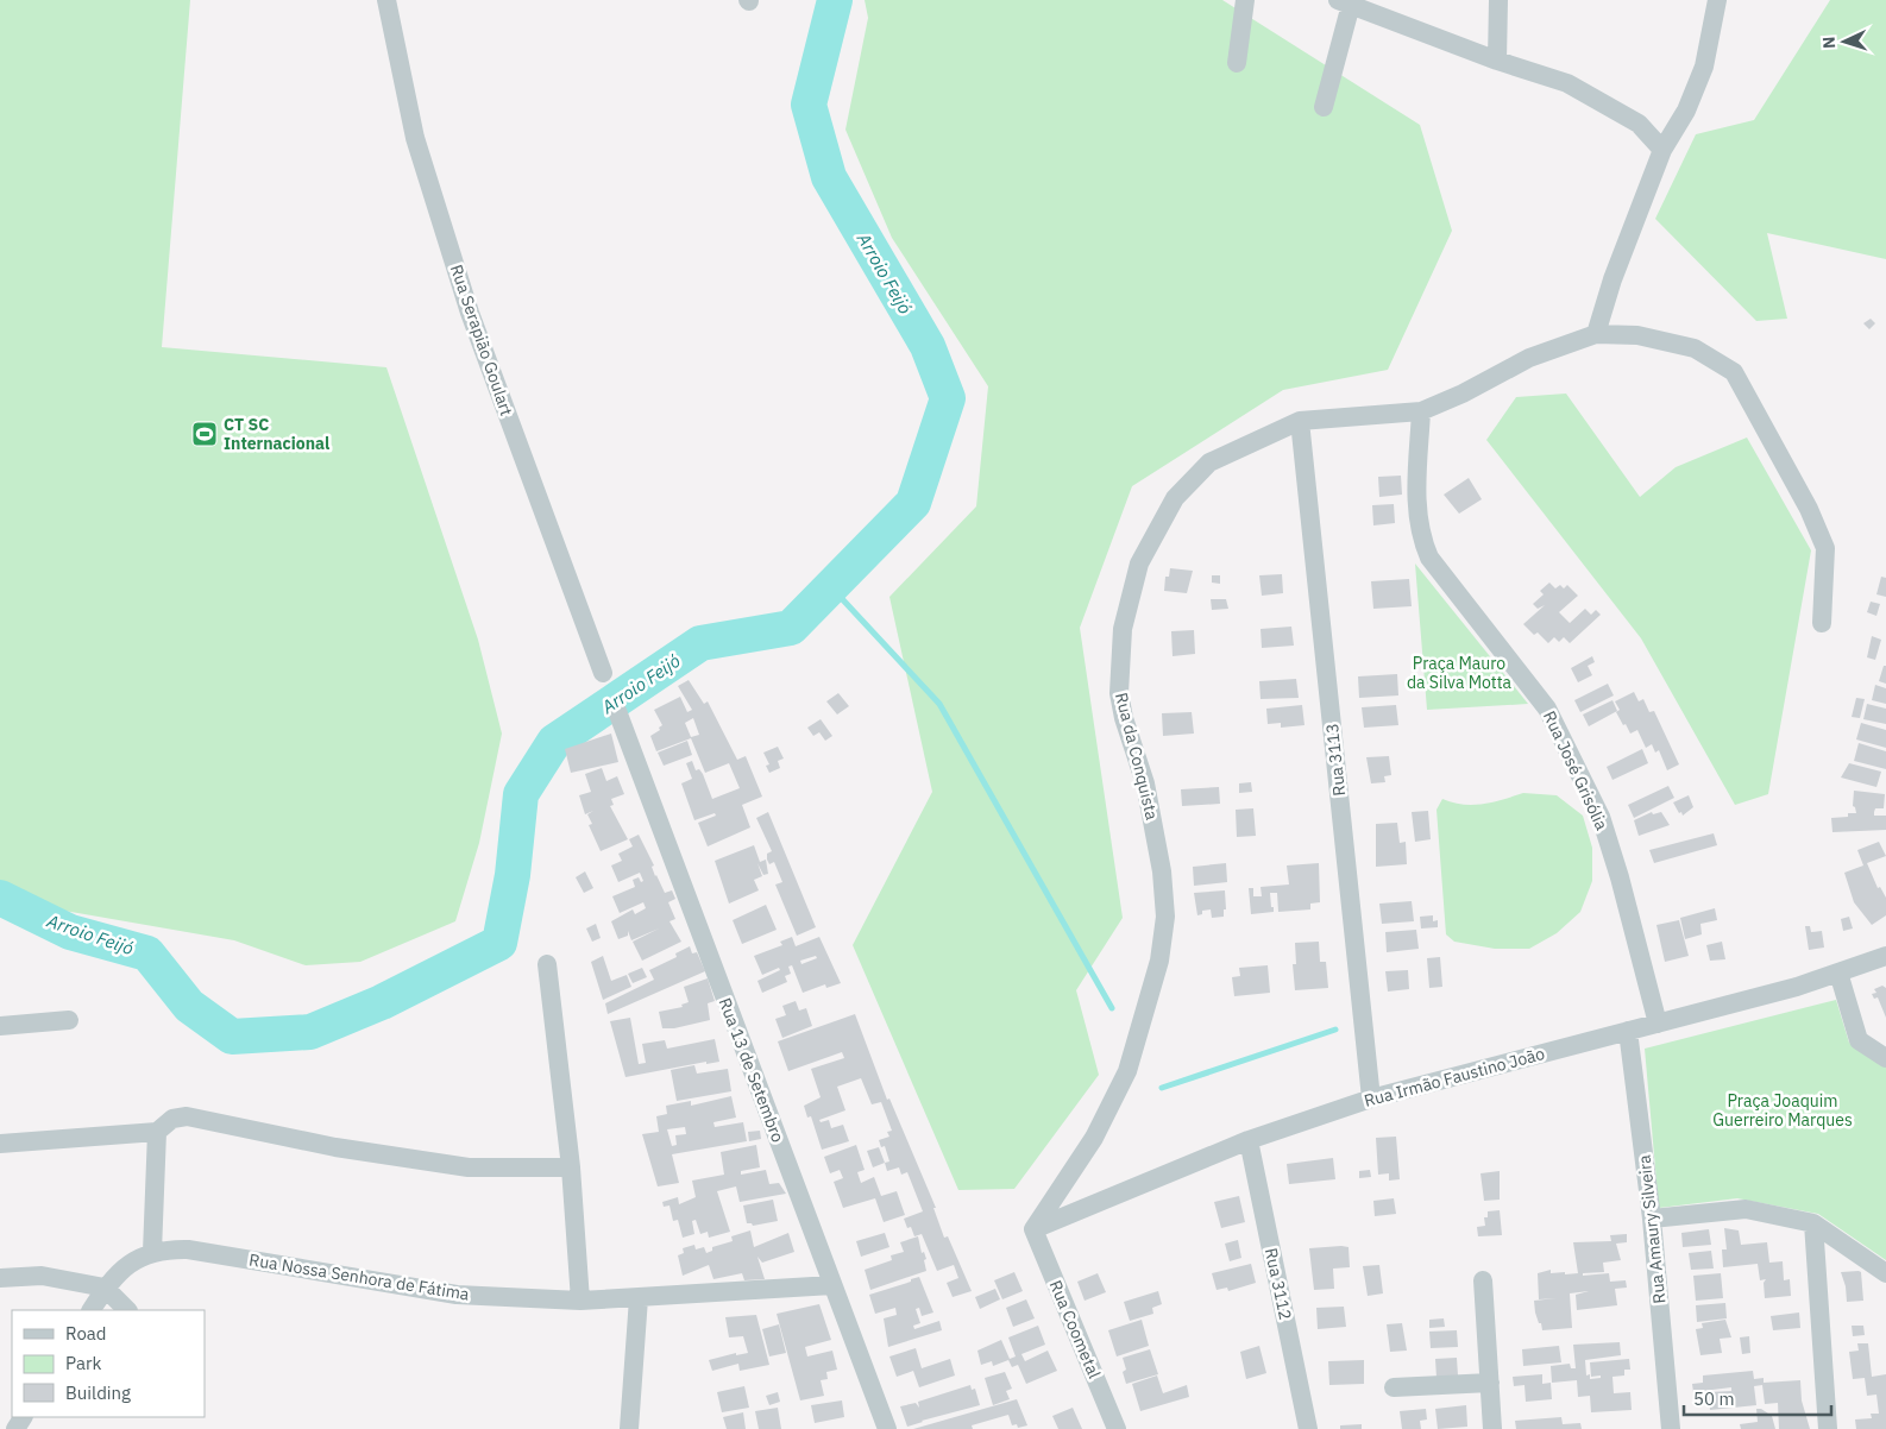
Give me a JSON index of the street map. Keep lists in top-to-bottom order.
{
  "streets": {
    "street": [
      "Rua Serapião Goulart",
      "Rua da Conquista",
      "Rua 3113",
      "Rua José Grisólia",
      "Rua 13 de Setembro",
      "Rua Irmão Faustino João",
      "Rua Amaury Silveira",
      "Rua Nossa Senhora de Fátima",
      "Rua 3112",
      "Rua Coometal"
    ]
  },
  "crossings": [
    ["Rua da Conquista", "Rua 3113"],
    ["Rua da Conquista", "Rua José Grisólia"],
    ["Rua da Conquista", "Rua Irmão Faustino João"],
    ["Rua da Conquista", "Rua Coometal"],
    ["Rua 3113", "Rua Irmão Faustino João"],
    ["Rua José Grisólia", "Rua Irmão Faustino João"],
    ["Rua 13 de Setembro", "Rua Nossa Senhora de Fátima"],
    ["Rua Irmão Faustino João", "Rua Amaury Silveira"],
    ["Rua Irmão Faustino João", "Rua 3112"],
    ["Rua Irmão Faustino João", "Rua Coometal"]
  ],
  "water": ["Arroio Feijó"],
  "parks": ["Praça Mauro da Silva Motta", "Praça Joaquim Guerreiro Marques"],
  "places": {
    "sports": ["CT SC Internacional"]
  },
  "legend": ["Road", "Park", "Building"],
  "scale_bar": "50 m",
  "north": "left"
}
